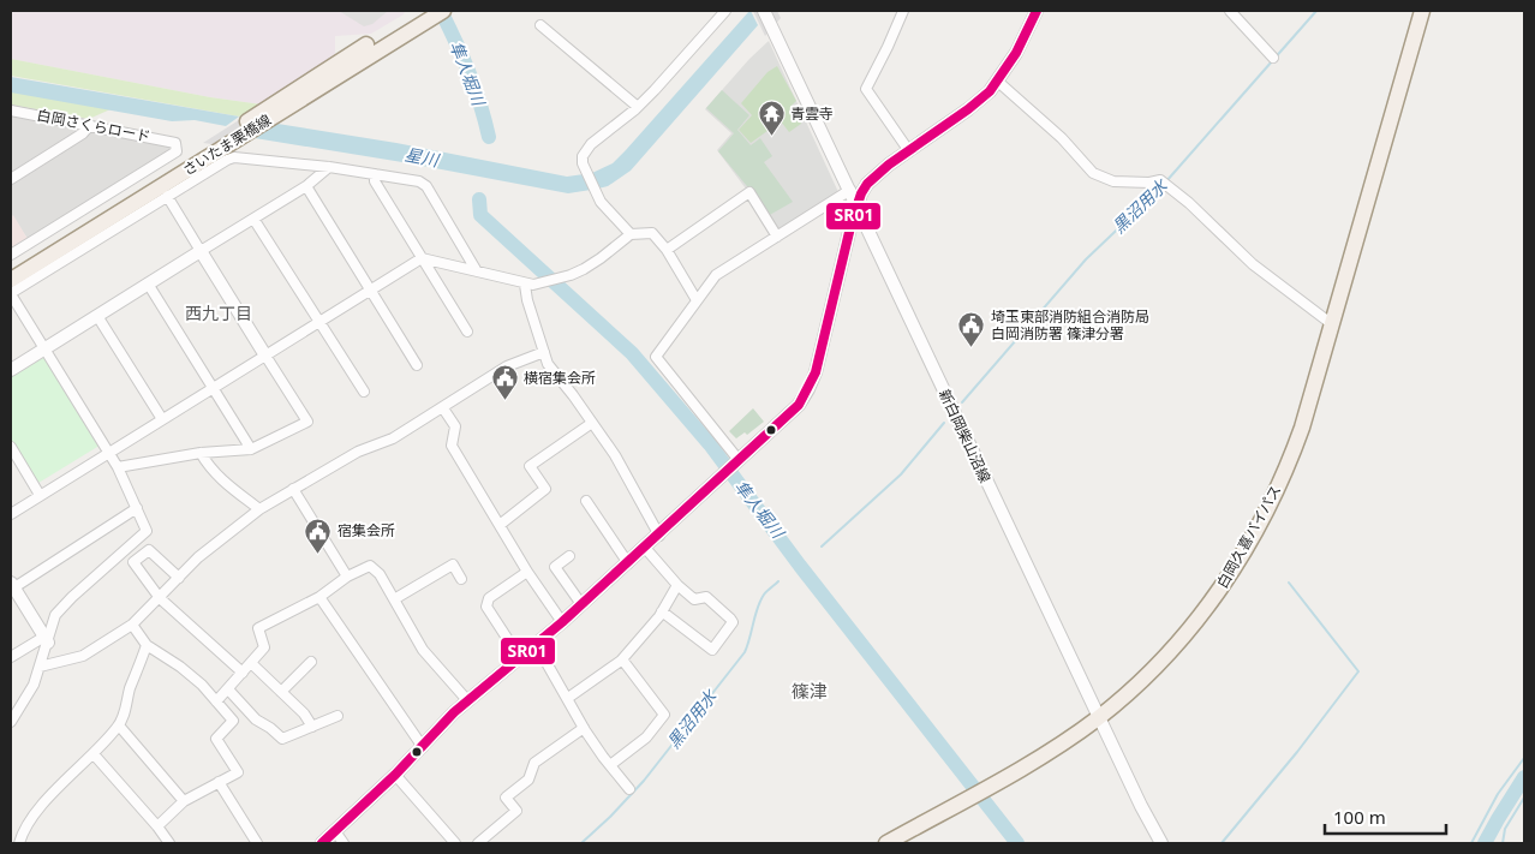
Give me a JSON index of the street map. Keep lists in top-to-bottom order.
{
  "streets": {
    "main road": ["さいたま栗橋線", "白岡久喜バイパス"],
    "street": ["白岡さくらロード", "新白岡柴山沼線"]
  },
  "crossings": [
    ["新白岡柴山沼線", "白岡久喜バイパス"]
  ],
  "districts": ["西九丁目", "篠津"],
  "water": ["隼人堀川", "星川", "黒沼用水"],
  "places": {
    "temple": ["青雲寺"],
    "public building": ["埼玉東部消防組合消防局 白岡消防署 篠津分署", "横宿集会所", "宿集会所"]
  },
  "lines": ["transit line SR01"],
  "scale_bar": "100 m"
}
